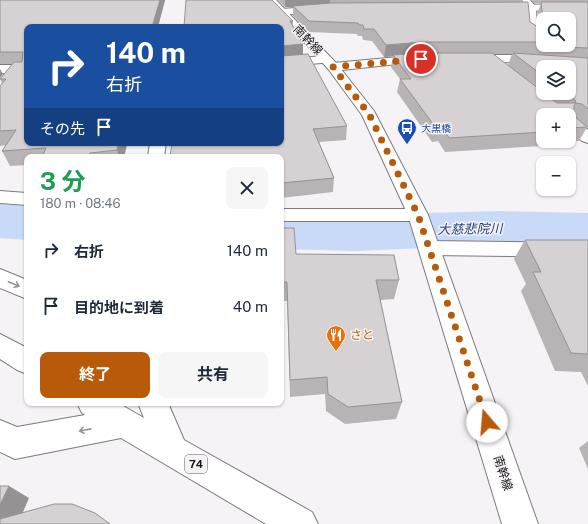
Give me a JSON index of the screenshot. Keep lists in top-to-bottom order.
{
  "streets": {
    "street": ["南幹線", "74"]
  },
  "water": ["大慈悲院川"],
  "places": {
    "bus stop": ["大黒橋"],
    "restaurant": ["さと"]
  },
  "page": {
    "map_buttons": ["+", "−"],
    "turn": ["140 m", "右折"],
    "then": "その先",
    "heading": ["3 分", "180 m · 08:46"],
    "list": [
      {
        "name": "右折",
        "value": "140 m"
      },
      {
        "name": "目的地に到着",
        "value": "40 m"
      }
    ],
    "buttons": ["終了", "共有"]
  }
}
